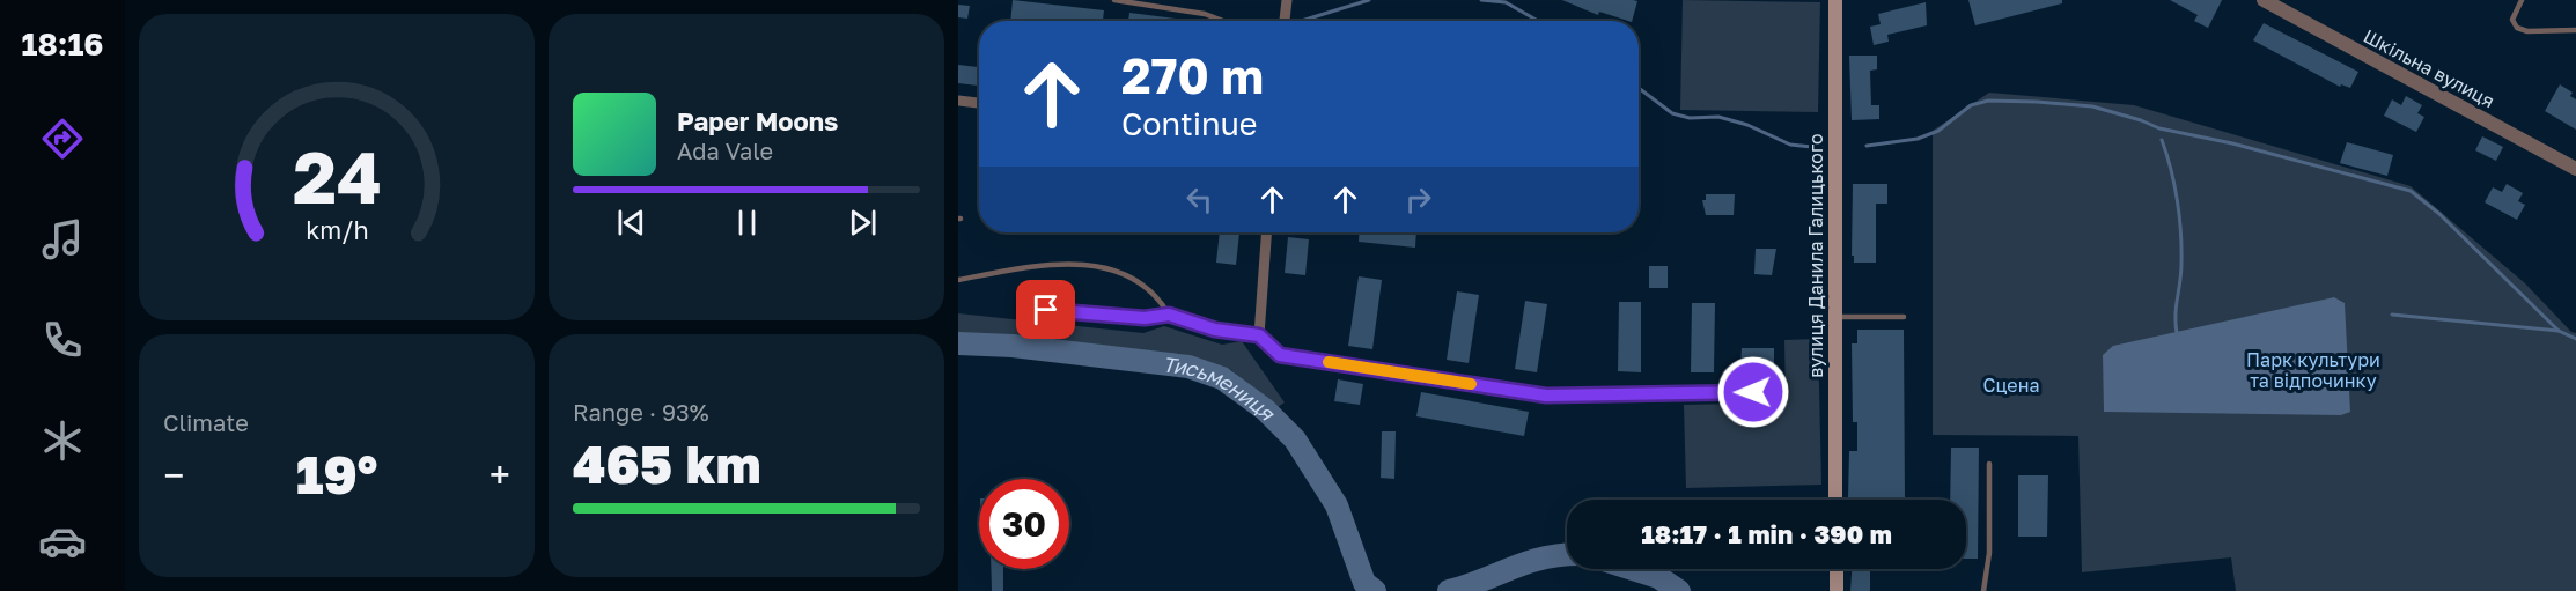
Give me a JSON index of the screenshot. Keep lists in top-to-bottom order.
{
  "streets": {
    "main road": ["вулиця Данила Галицького"],
    "street": ["Шкільна вулиця"]
  },
  "water": ["Тисьмениця"],
  "parks": ["Парк культури та відпочинку", "Сцена"],
  "page": {
    "tabs": "18:16",
    "turn": ["270 m", "Continue"],
    "song": ["Paper Moons", "Ada Vale"],
    "tile": [
      "Climate",
      ["Range · 93%", "465 km"]
    ],
    "heat": ["−", "19°", "+"],
    "limit": "30",
    "trip": "18:17 · 1 min · 390 m",
    "gauge": ["24", "km/h"]
  }
}
